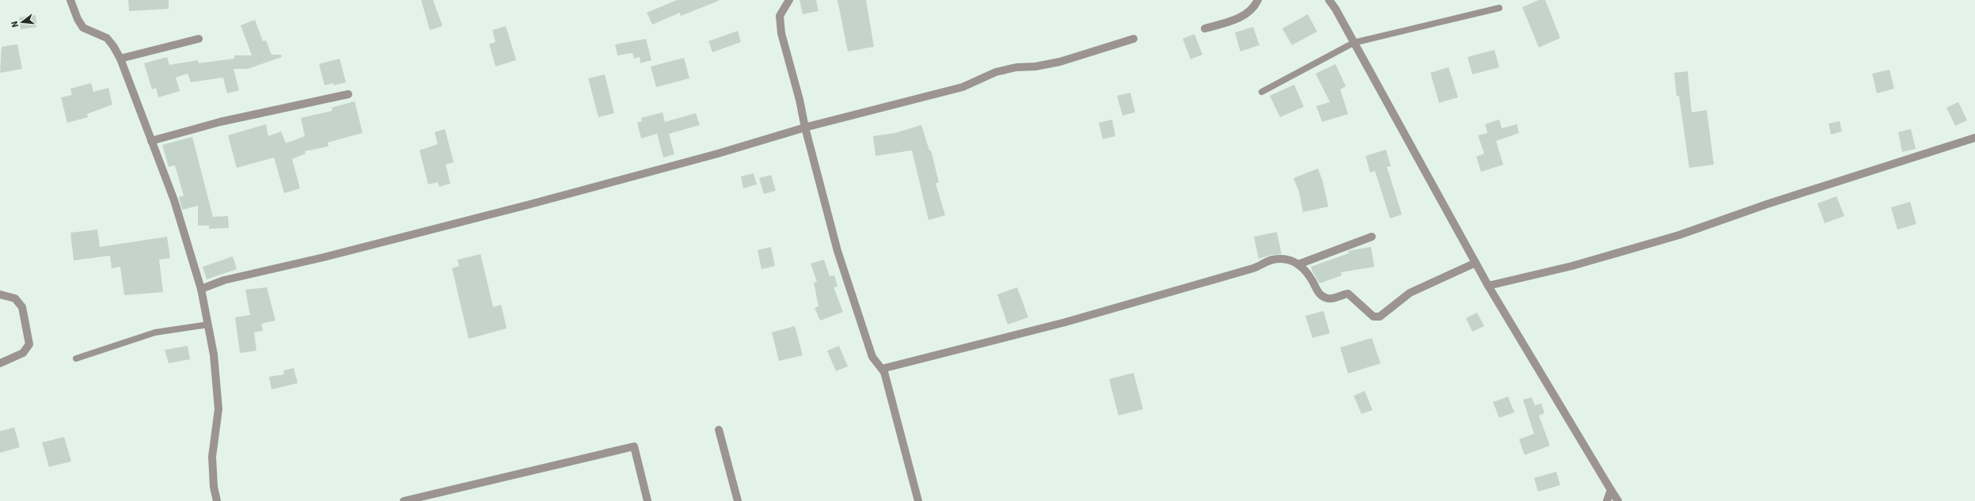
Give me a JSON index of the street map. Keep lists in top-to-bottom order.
{
  "north": "left"
}
